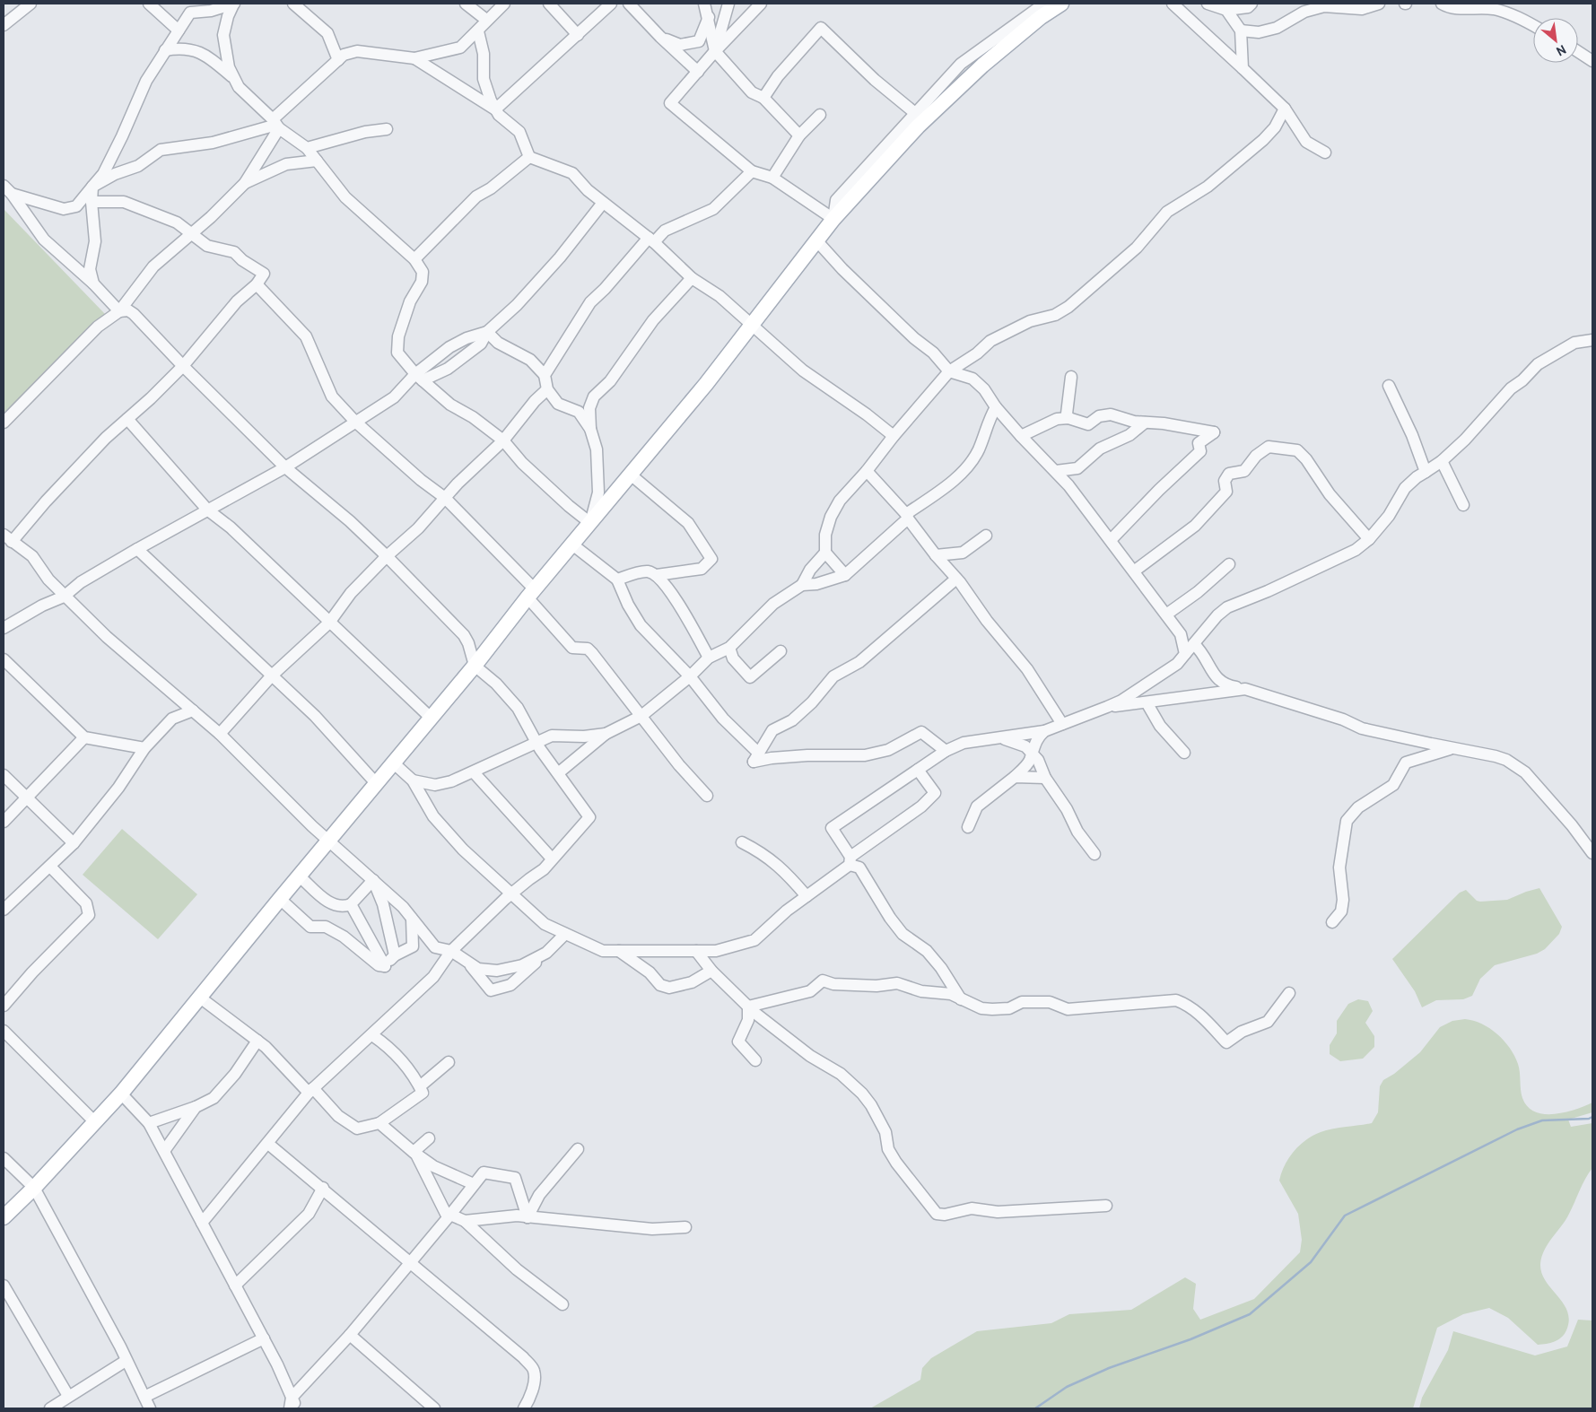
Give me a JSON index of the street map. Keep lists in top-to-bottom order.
{
  "north": "bottom right"
}
